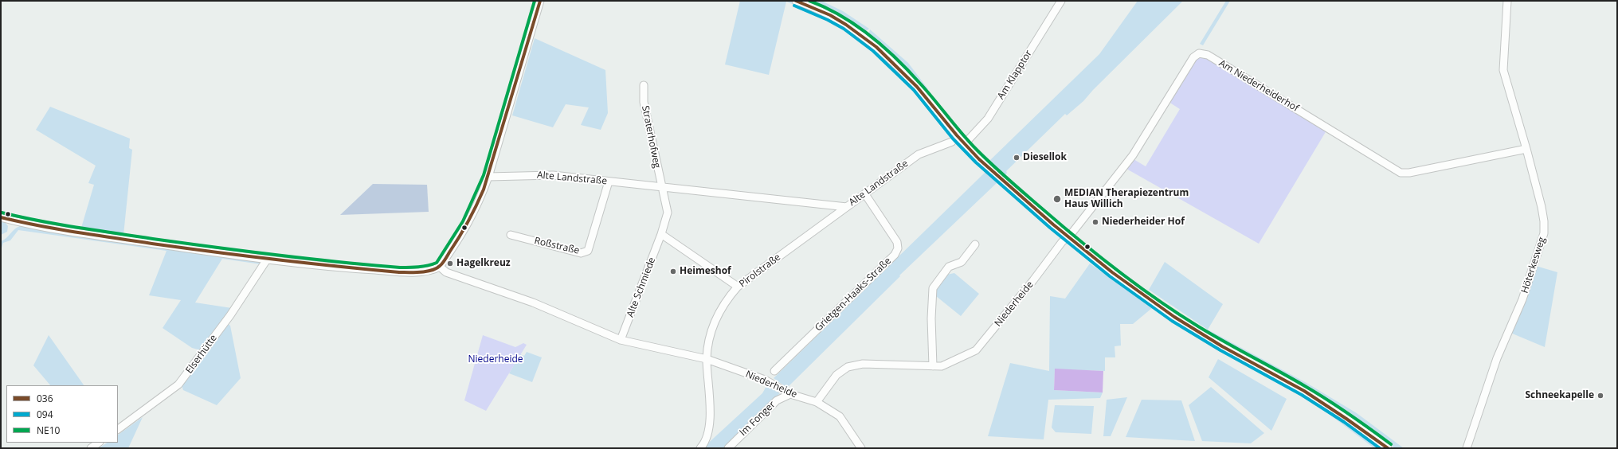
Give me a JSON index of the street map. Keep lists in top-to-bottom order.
{
  "streets": {
    "street": [
      "Am Klapptor",
      "Am Niederheiderhof",
      "Straterhofweg",
      "Alte Landstraße",
      "Roßstraße",
      "Höterkesweg",
      "Pirolstraße",
      "Alte Schmiede",
      "Grietgen-Haaks-Straße",
      "Niederheide",
      "Elserhütte",
      "Im Fonger"
    ]
  },
  "crossings": [
    ["Am Niederheiderhof", "Höterkesweg"],
    ["Am Niederheiderhof", "Niederheide"],
    ["Straterhofweg", "Alte Landstraße"],
    ["Straterhofweg", "Alte Schmiede"],
    ["Alte Landstraße", "Roßstraße"],
    ["Alte Landstraße", "Pirolstraße"],
    ["Alte Landstraße", "Alte Schmiede"],
    ["Alte Landstraße", "Grietgen-Haaks-Straße"],
    ["Pirolstraße", "Niederheide"],
    ["Alte Schmiede", "Niederheide"],
    ["Niederheide", "Im Fonger"]
  ],
  "parks": ["Niederheide"],
  "places": [
    "Diesellok",
    "MEDIAN Therapiezentrum Haus Willich",
    "Niederheider Hof",
    "Hagelkreuz",
    "Heimeshof",
    "Schneekapelle"
  ],
  "lines": ["transit line 036", "transit line NE10", "transit line 094"],
  "legend": ["036", "094", "NE10"]
}
